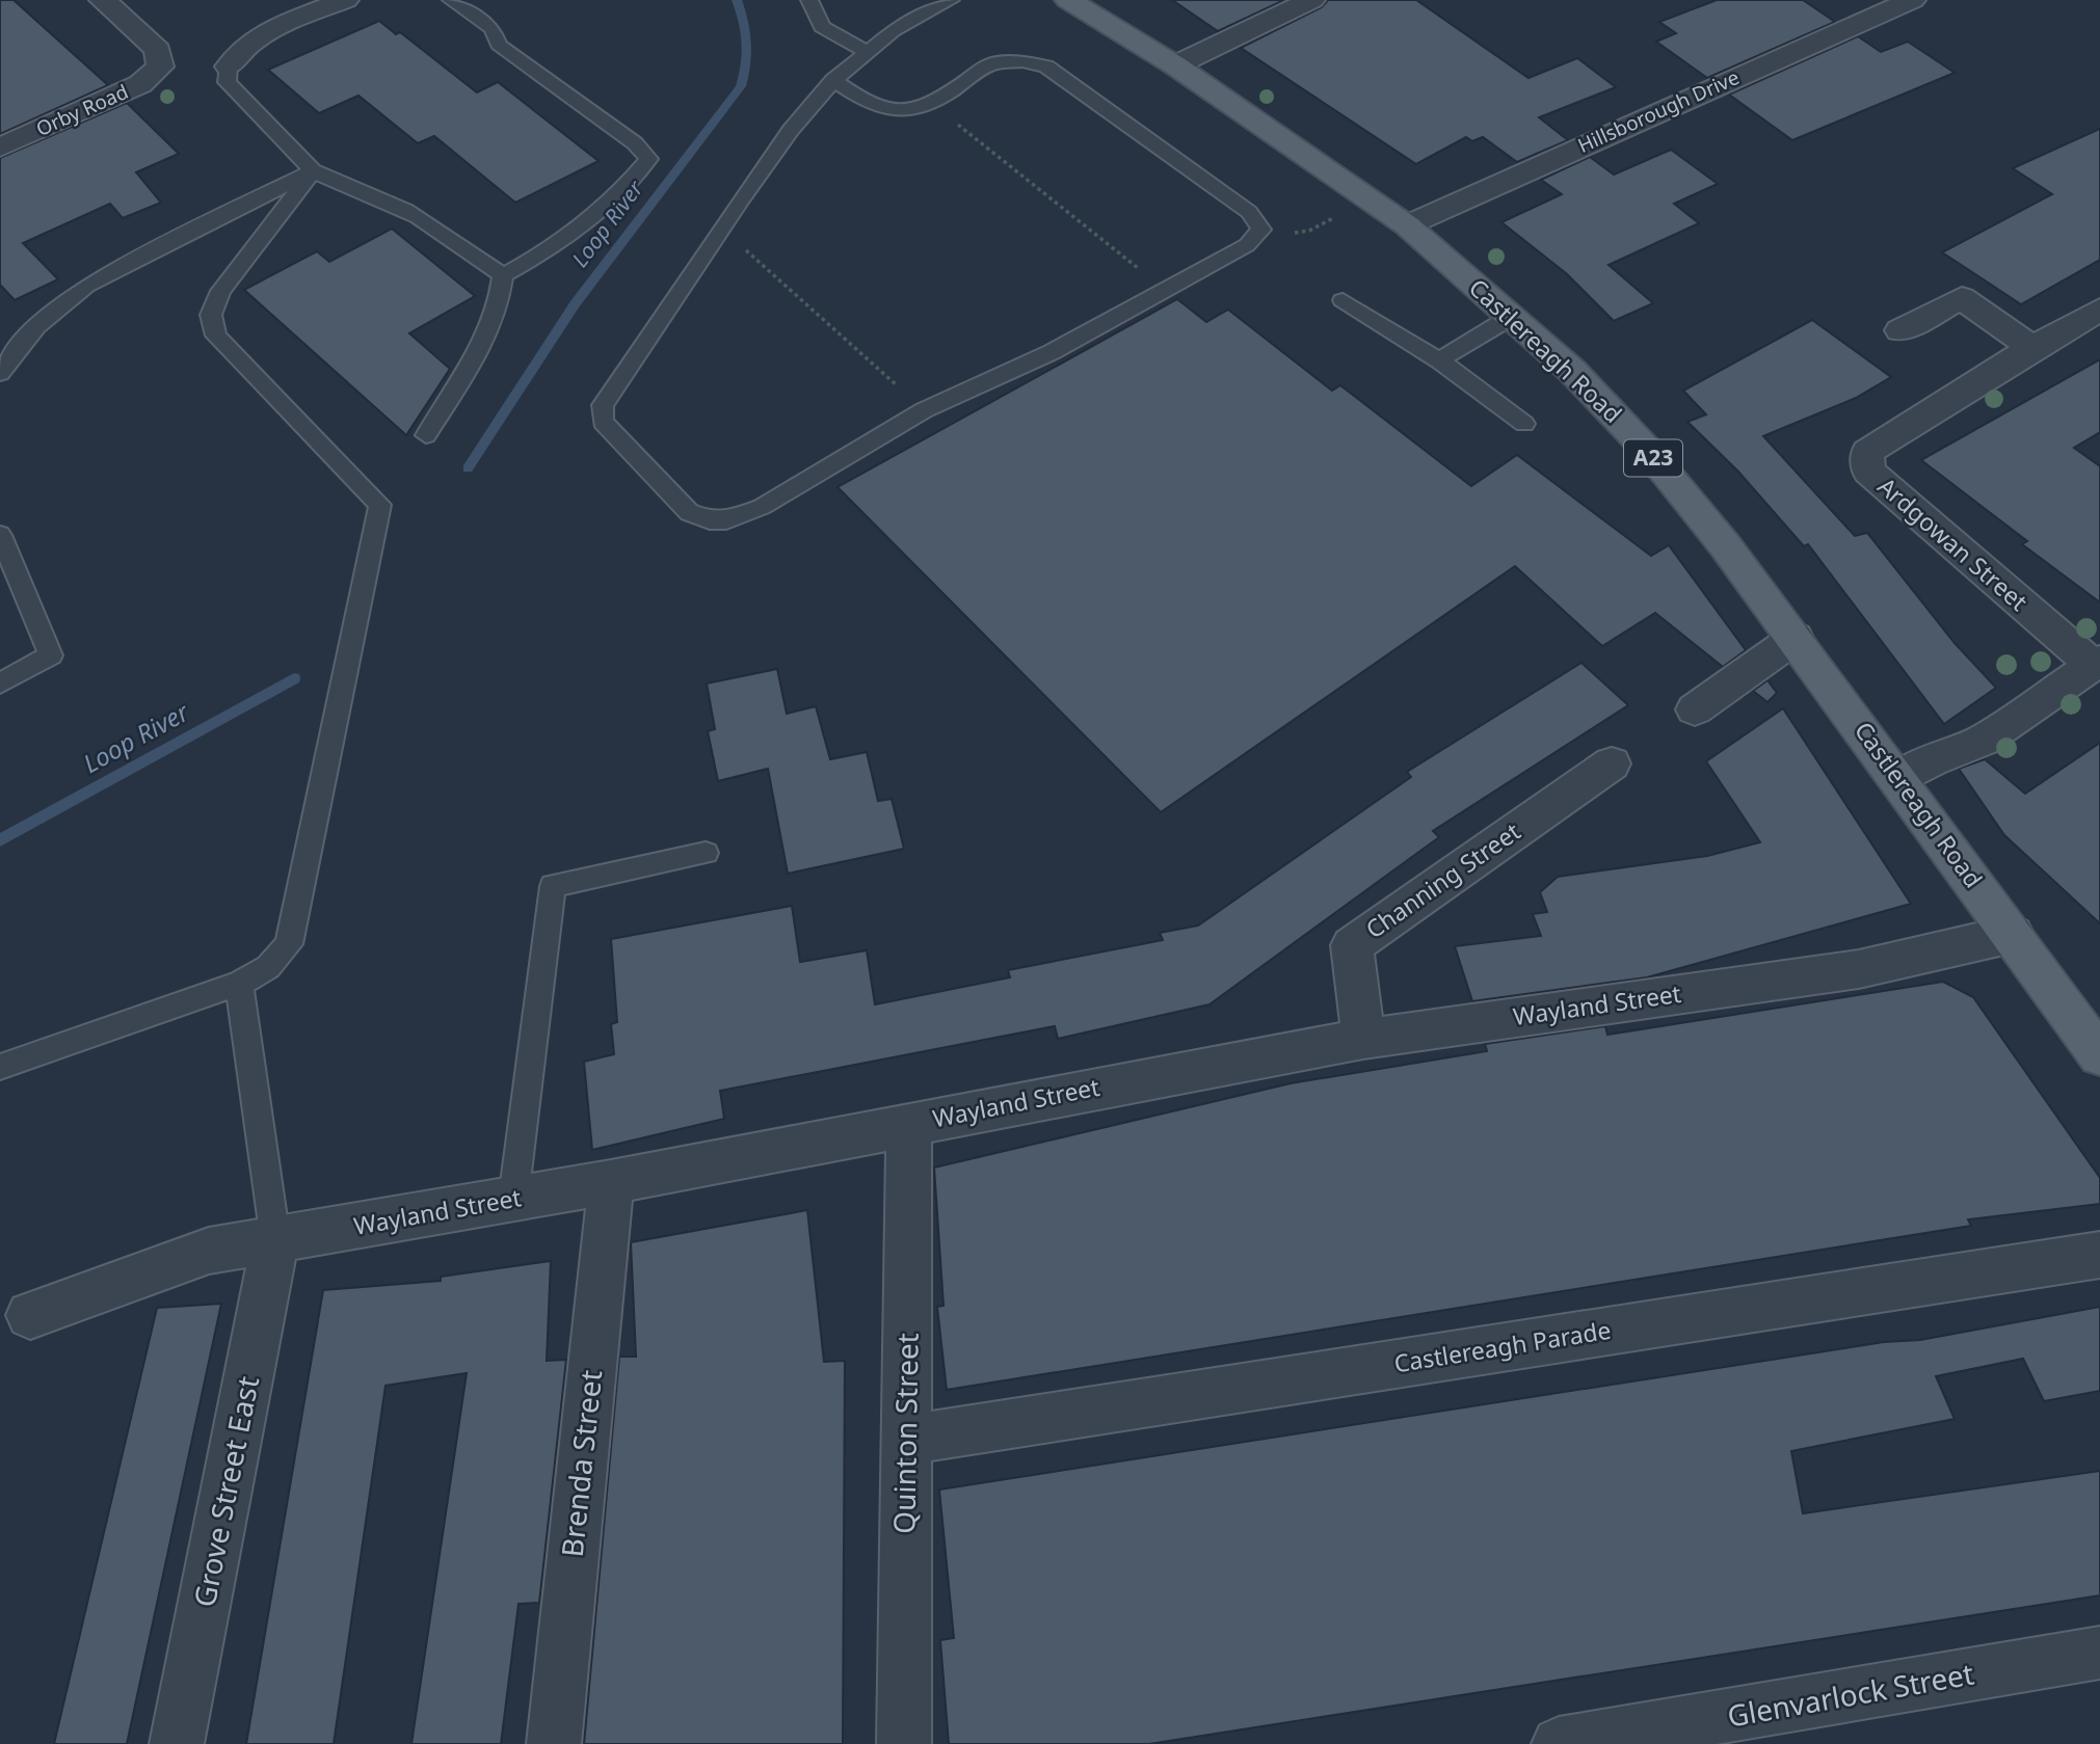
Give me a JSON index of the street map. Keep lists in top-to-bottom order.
{
  "streets": {
    "main road": ["Castlereagh Road", "A23"],
    "street": [
      "Orby Road",
      "Hillsborough Drive",
      "Ardgowan Street",
      "Channing Street",
      "Wayland Street",
      "Castlereagh Parade",
      "Quinton Street",
      "Brenda Street",
      "Grove Street East",
      "Glenvarlock Street"
    ]
  },
  "crossings": [
    ["Hillsborough Drive", "Castlereagh Road"],
    ["Castlereagh Road", "Wayland Street"],
    ["Channing Street", "Wayland Street"],
    ["Wayland Street", "Quinton Street"],
    ["Wayland Street", "Brenda Street"],
    ["Wayland Street", "Grove Street East"],
    ["Castlereagh Parade", "Quinton Street"]
  ],
  "water": ["Loop River"]
}
